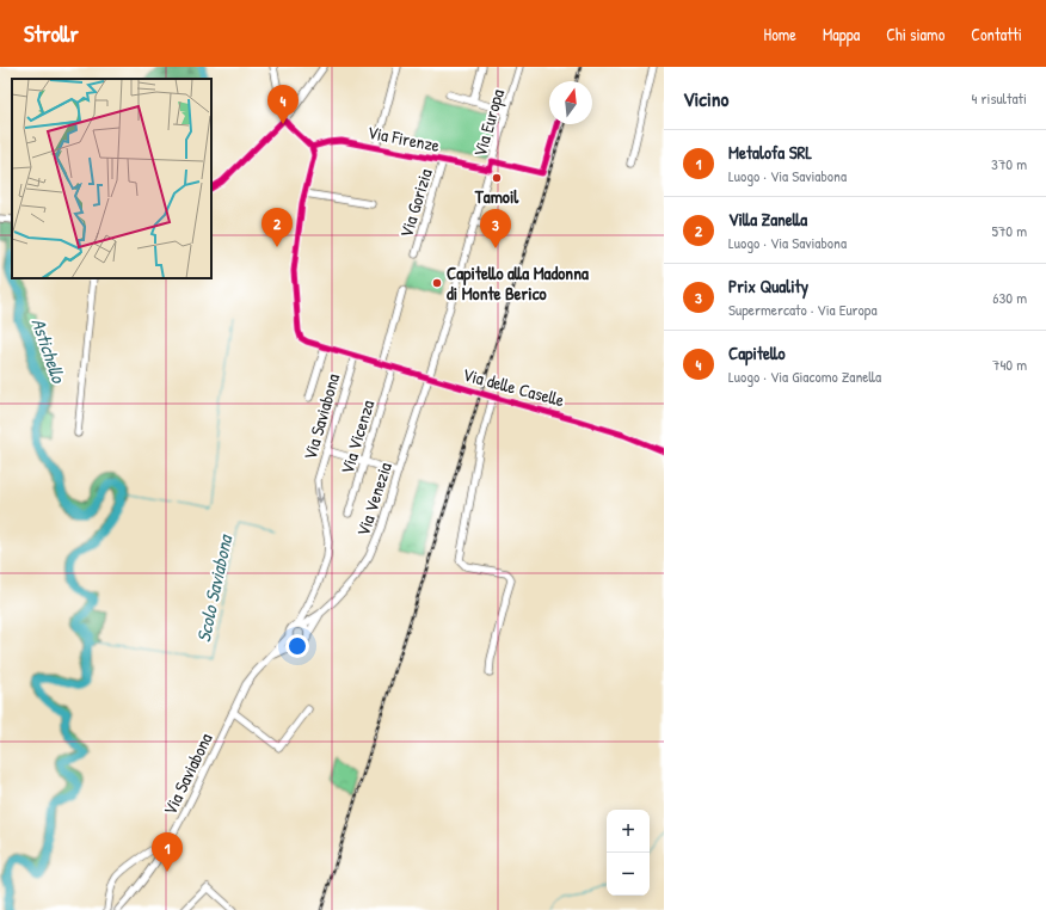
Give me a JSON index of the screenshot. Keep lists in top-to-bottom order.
{
  "streets": {
    "street": [
      "Via Europa",
      "Via Firenze",
      "Via Gorizia",
      "Via delle Caselle",
      "Via Saviabona",
      "Via Vicenza",
      "Via Venezia"
    ]
  },
  "crossings": [
    ["Via Europa", "Via Firenze"],
    ["Via Europa", "Via delle Caselle"],
    ["Via Europa", "Via Venezia"],
    ["Via Firenze", "Via Gorizia"],
    ["Via Firenze", "Via Saviabona"],
    ["Via delle Caselle", "Via Saviabona"],
    ["Via delle Caselle", "Via Vicenza"],
    ["Via delle Caselle", "Via Venezia"],
    ["Via Saviabona", "Via Venezia"]
  ],
  "water": ["Astichello", "Scolo Saviabona"],
  "places": ["Tamoil", "Capitello alla Madonna di Monte Berico"],
  "north": "top",
  "page": {
    "header": "Strollr",
    "nav": [
      "Home",
      "Mappa",
      "Chi siamo",
      "Contatti"
    ],
    "heading": ["Vicino", "4 risultati"],
    "pins": [
      "4",
      "2",
      "3",
      "1"
    ],
    "list": [
      {
        "mark": "1",
        "name": "Metalofa SRL",
        "note": "Luogo · Via Saviabona",
        "value": "370 m"
      },
      {
        "mark": "2",
        "name": "Villa Zanella",
        "note": "Luogo · Via Saviabona",
        "value": "570 m"
      },
      {
        "mark": "3",
        "name": "Prix Quality",
        "note": "Supermercato · Via Europa",
        "value": "630 m"
      },
      {
        "mark": "4",
        "name": "Capitello",
        "note": "Luogo · Via Giacomo Zanella",
        "value": "740 m"
      }
    ],
    "map_buttons": ["+", "−"]
  }
}
